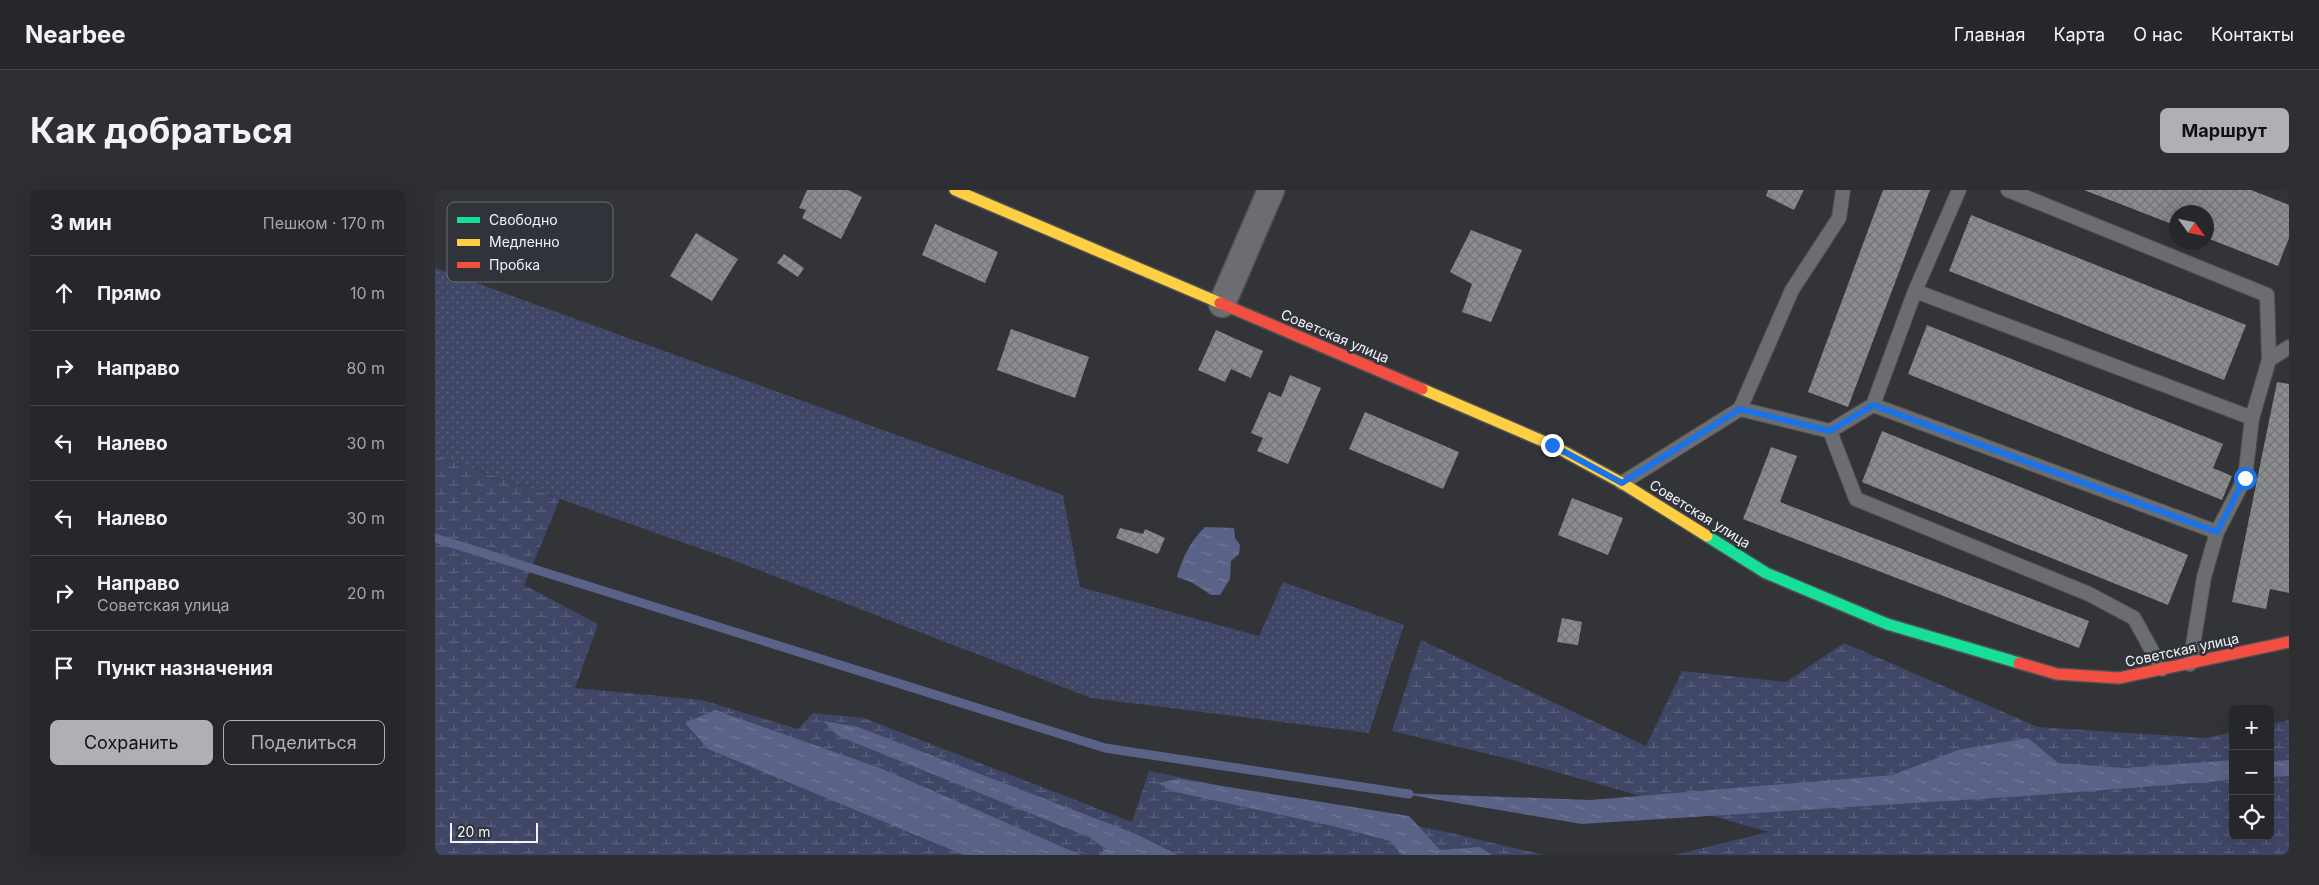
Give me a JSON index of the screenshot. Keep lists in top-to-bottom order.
{
  "streets": {
    "street": ["Советская улица"]
  },
  "legend": ["Свободно", "Медленно", "Пробка"],
  "scale_bar": "20 m",
  "north": "bottom right",
  "page": {
    "header": "Nearbee",
    "nav": [
      "Главная",
      "Карта",
      "О нас",
      "Контакты"
    ],
    "buttons": [
      "Маршрут",
      ["Сохранить", "Поделиться"]
    ],
    "title": "Как добраться",
    "heading": ["3 мин", "Пешком · 170 m"],
    "list": [
      ["Прямо", "10 m"],
      ["Направо", "80 m"],
      ["Налево", "30 m"],
      ["Налево", "30 m"],
      ["Направо", "Советская улица", "20 m"],
      "Пункт назначения"
    ],
    "map_buttons": ["+", "−"],
    "scale": "20 m"
  }
}
